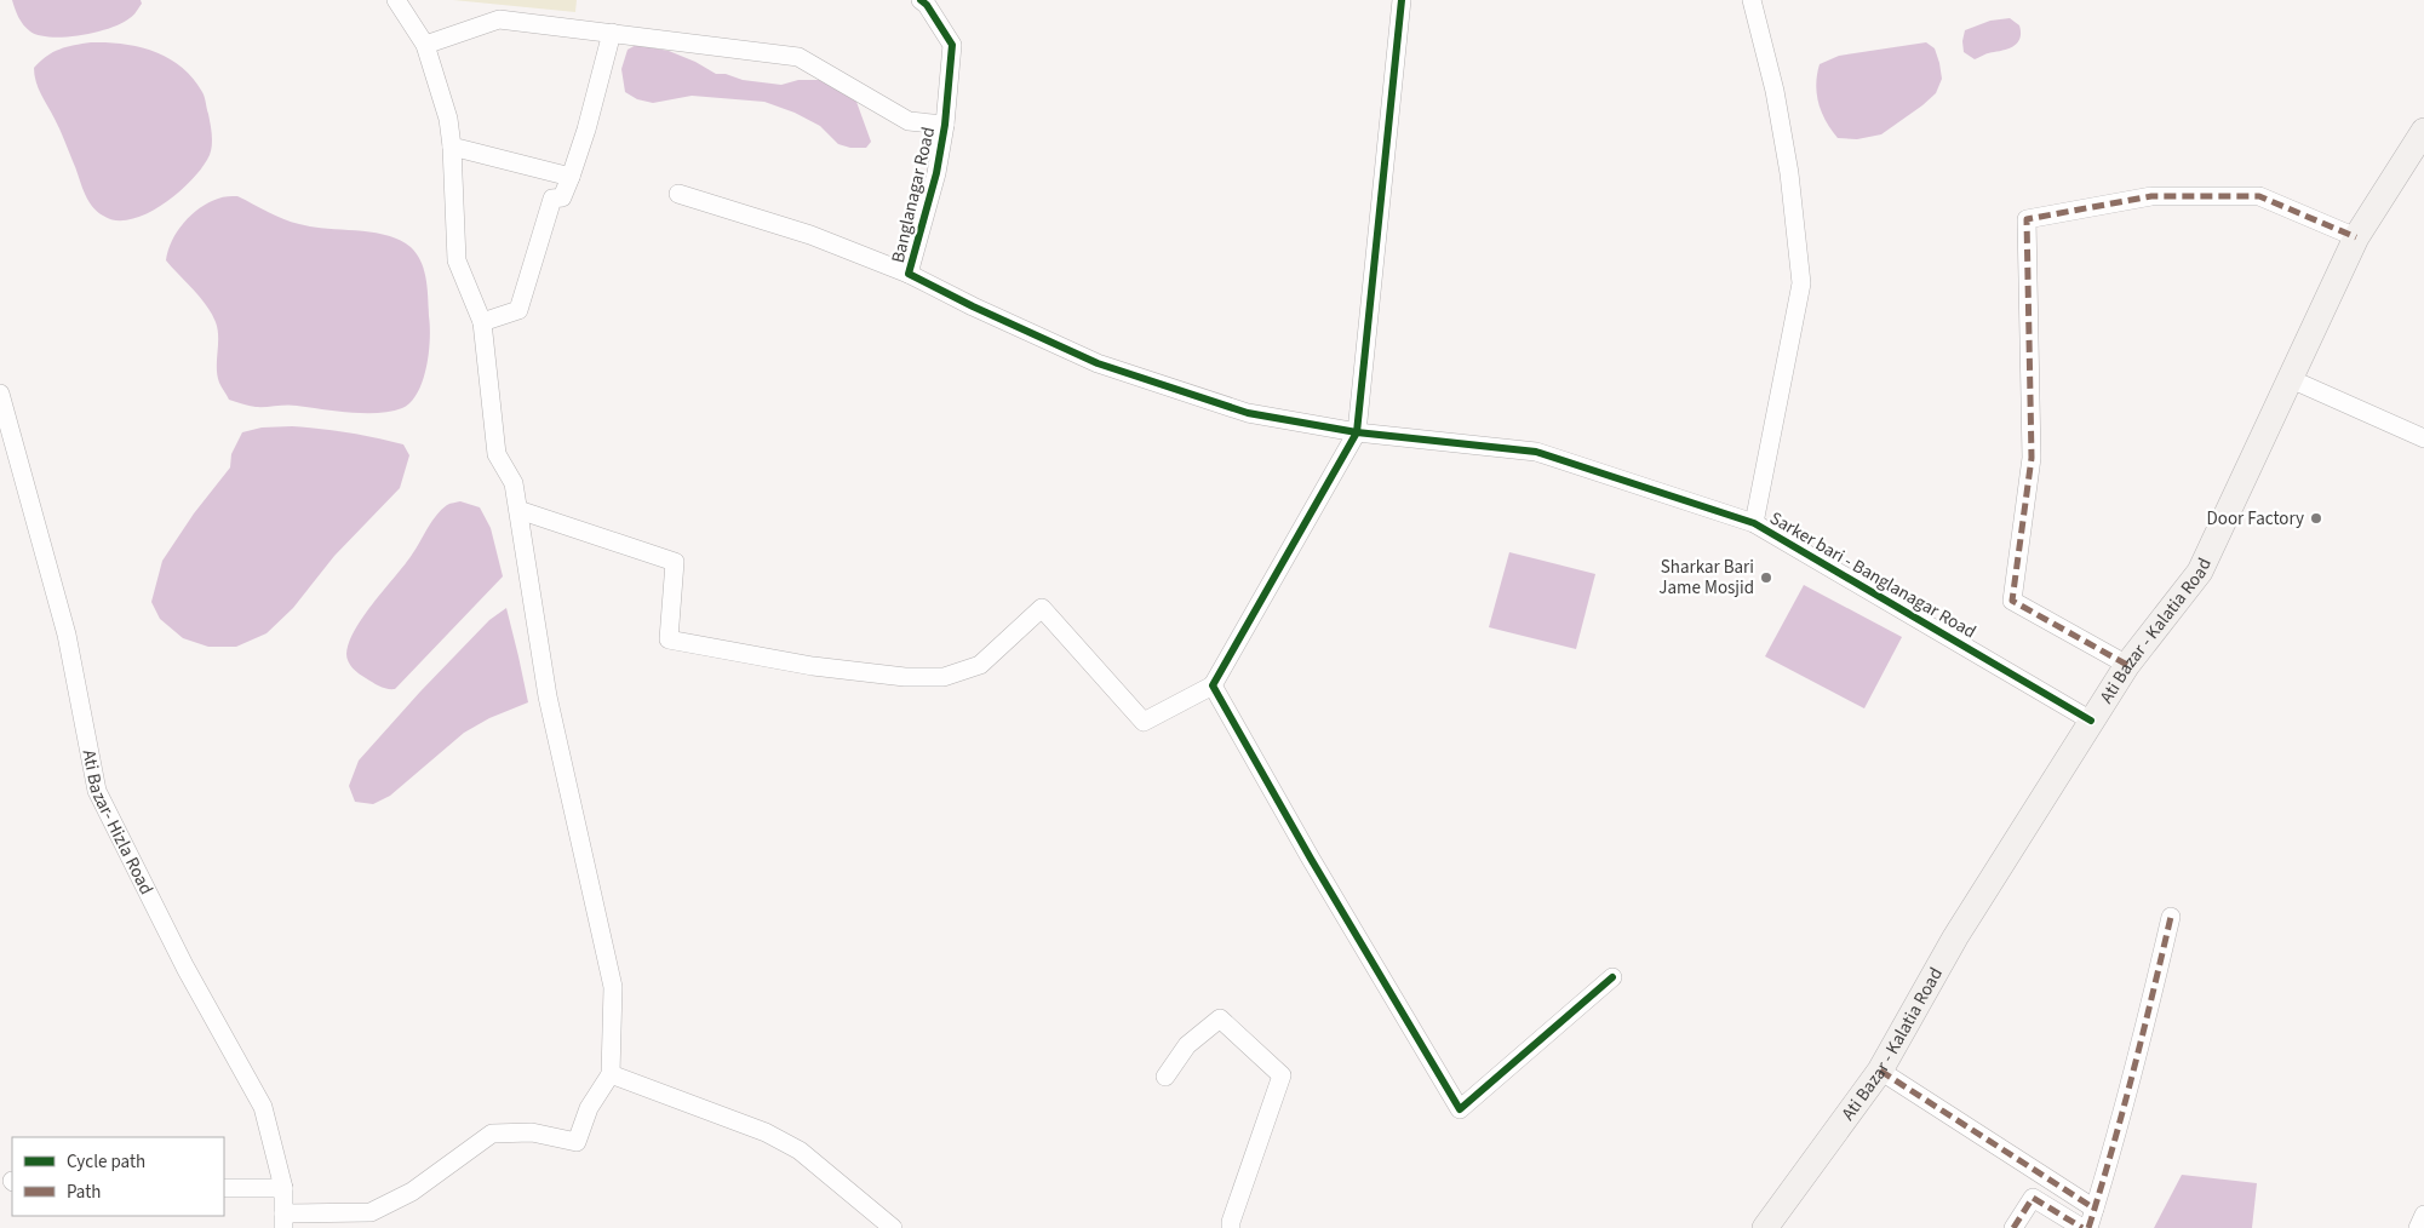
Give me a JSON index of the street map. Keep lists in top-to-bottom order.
{
  "streets": {
    "main road": ["Ati Bazar - Kalatia Road"],
    "street": ["Banglanagar Road", "Sarker bari - Banglanagar Road", "Ati Bazar- Hizla Road"]
  },
  "crossings": [
    ["Banglanagar Road", "Sarker bari - Banglanagar Road"],
    ["Sarker bari - Banglanagar Road", "Ati Bazar - Kalatia Road"]
  ],
  "places": ["Door Factory", "Sharkar Bari Jame Mosjid"],
  "legend": ["Cycle path", "Path"]
}
